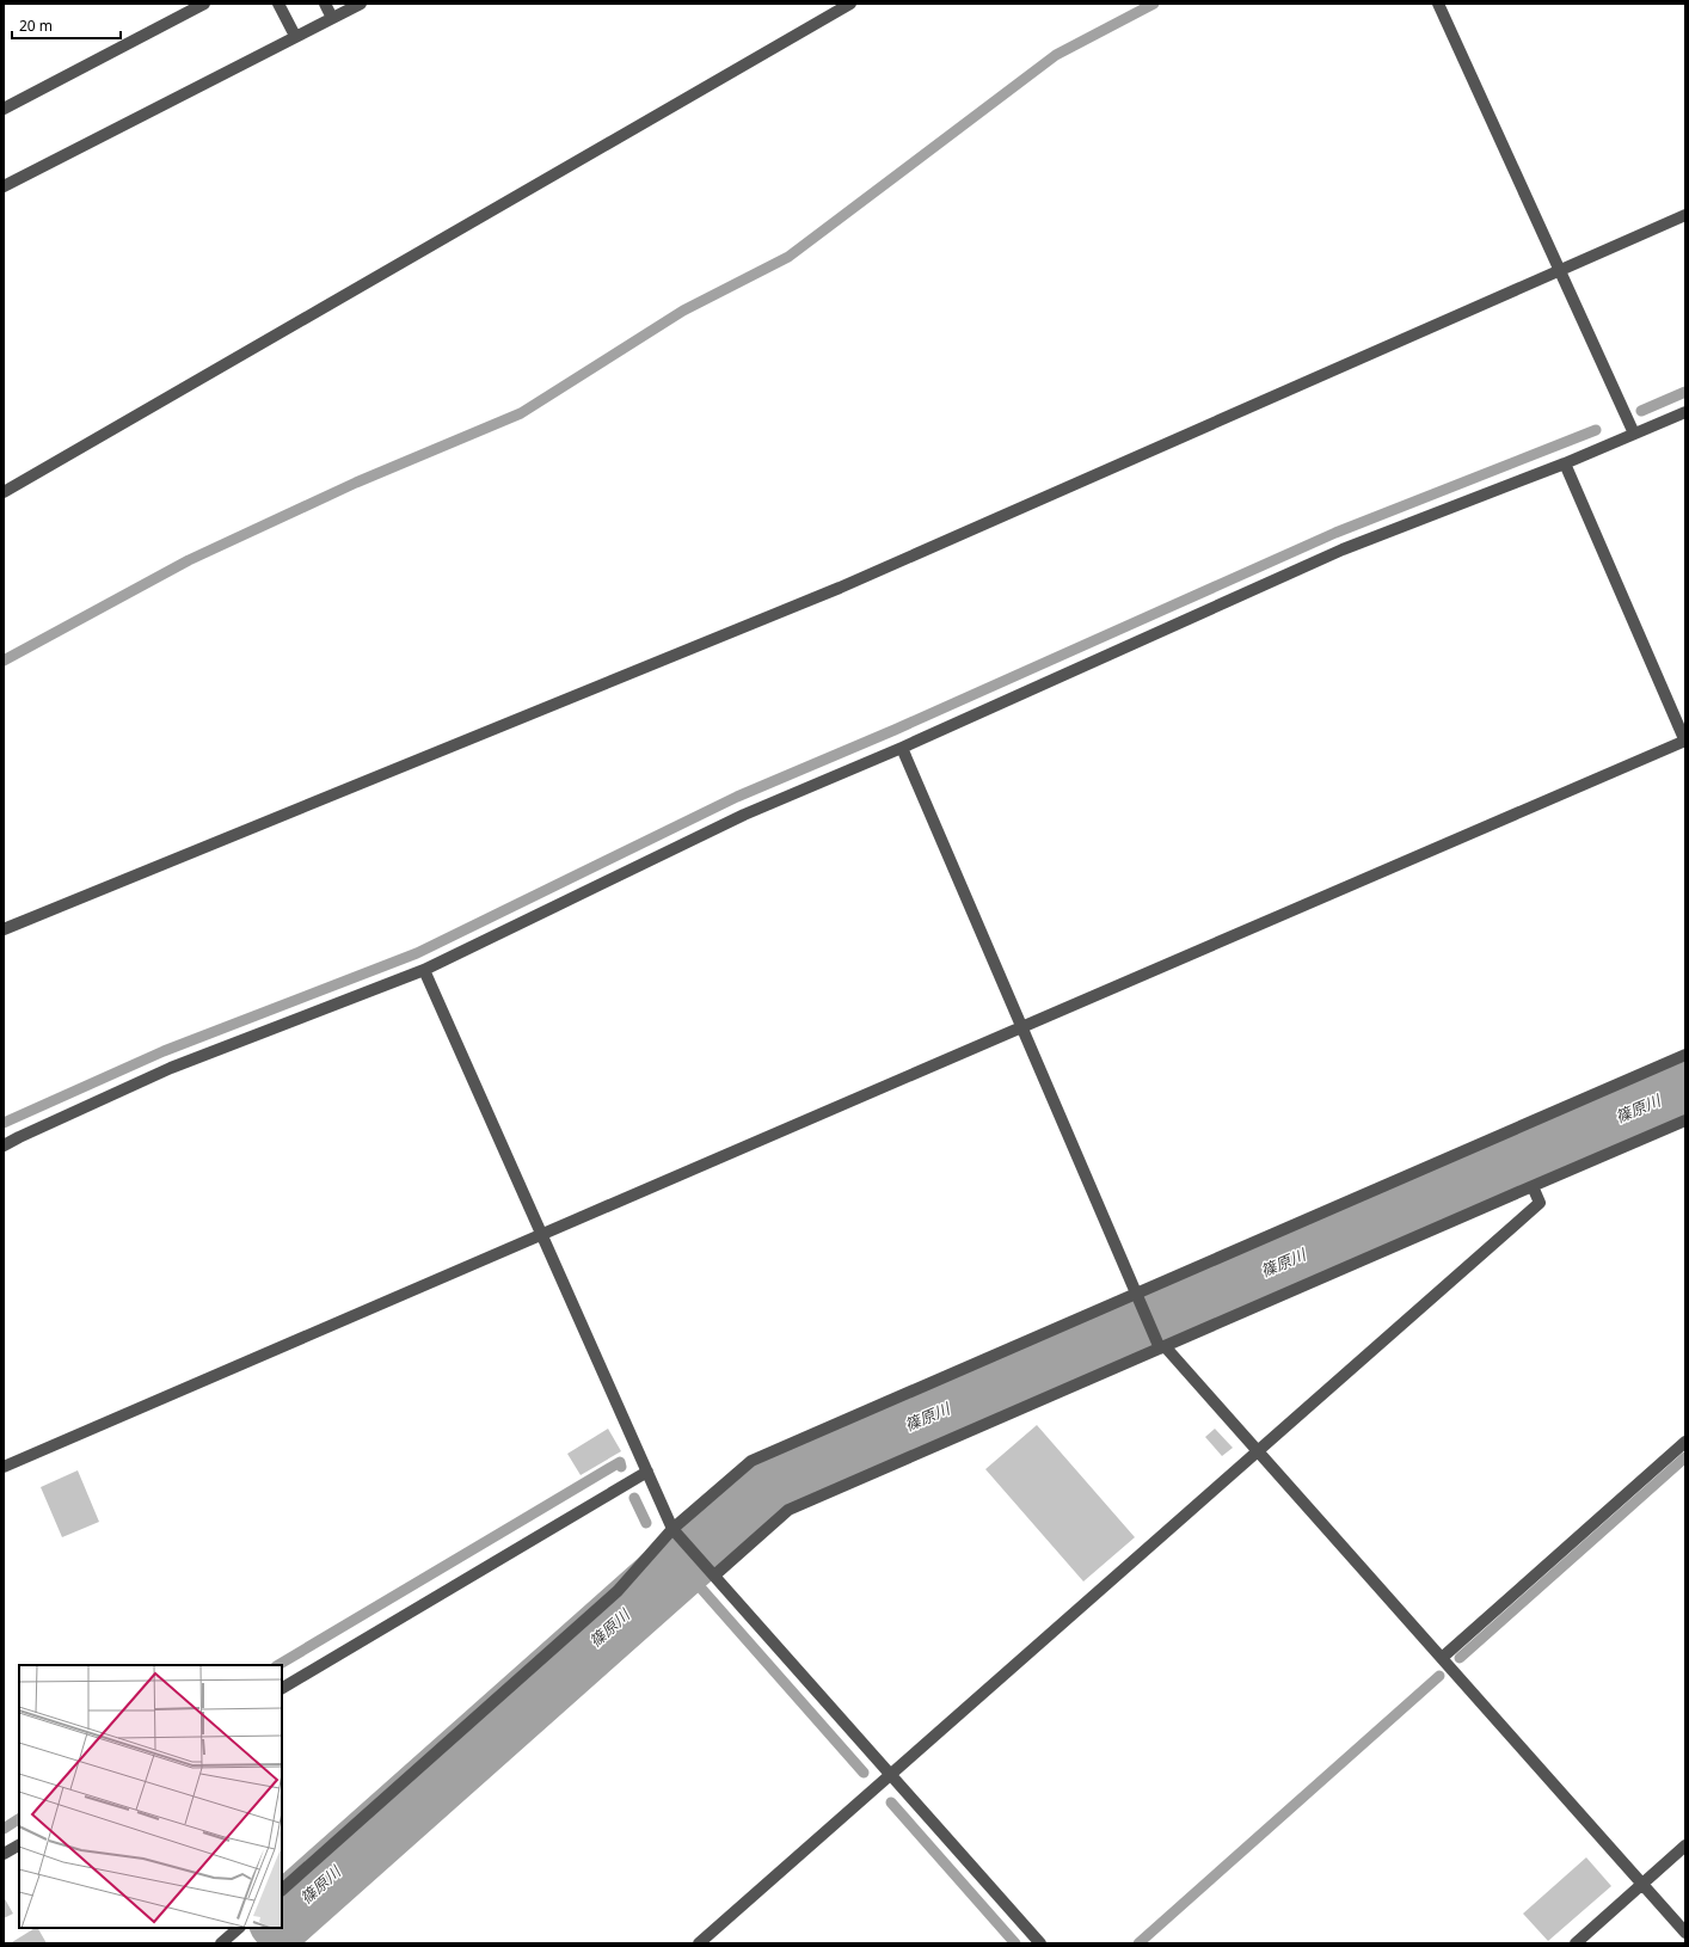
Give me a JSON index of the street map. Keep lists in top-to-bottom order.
{
  "water": ["篠原川"],
  "scale_bar": "20 m"
}
